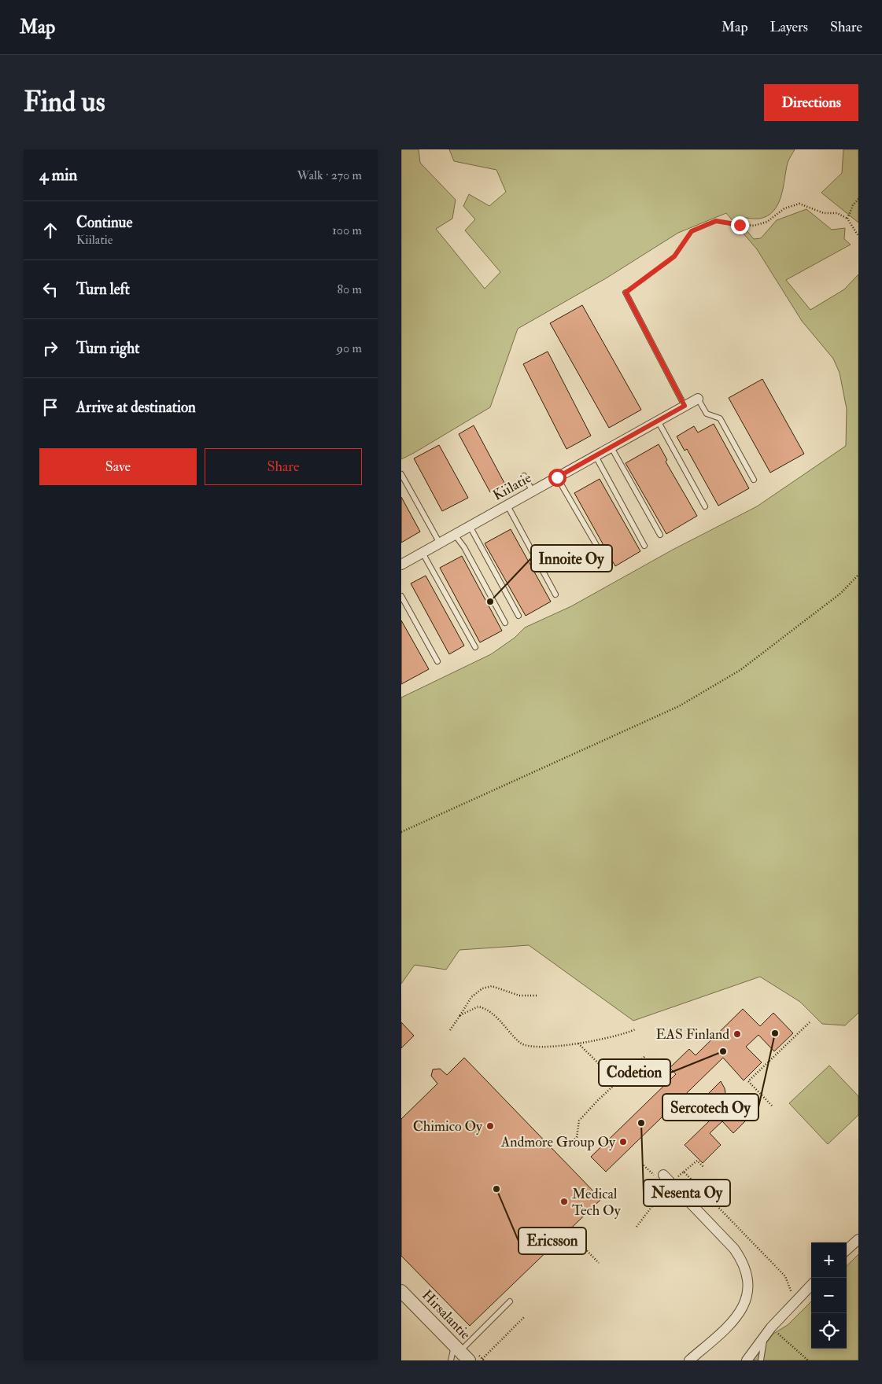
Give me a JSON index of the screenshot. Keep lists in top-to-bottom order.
{
  "streets": {
    "street": ["Kiilatie", "Hirsalantie"]
  },
  "places": [
    "Innoite Oy",
    "Sercotech Oy",
    "EAS Finland",
    "Codetion",
    "Nesenta Oy",
    "Chimico Oy",
    "Andmore Group Oy",
    "Ericsson",
    "Medical Tech Oy"
  ],
  "page": {
    "header": "Map",
    "nav": ["Map", "Layers", "Share"],
    "buttons": [
      "Directions",
      ["Save", "Share"]
    ],
    "title": "Find us",
    "heading": ["4 min", "Walk · 270 m"],
    "list": [
      ["Continue", "Kiilatie", "100 m"],
      ["Turn left", "80 m"],
      ["Turn right", "90 m"],
      "Arrive at destination"
    ],
    "map_buttons": ["+", "−"]
  }
}
